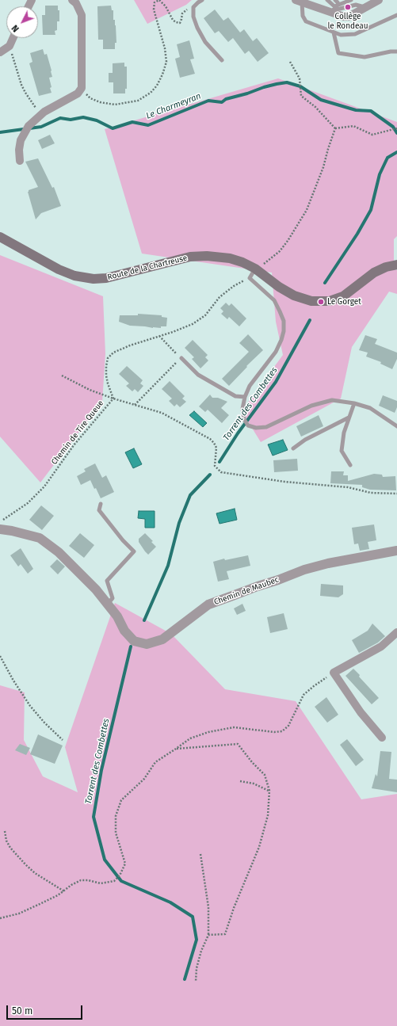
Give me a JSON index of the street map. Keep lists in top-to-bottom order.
{
  "streets": {
    "main road": ["Route de la Chartreuse"],
    "street": ["Chemin de Maubec"],
    "path": ["Chemin de Tire Queue"]
  },
  "water": ["Le Charmeyran", "Torrent des Combettes"],
  "places": ["Collège le Rondeau", "Le Gorget"],
  "scale_bar": "50 m",
  "north": "bottom left"
}
